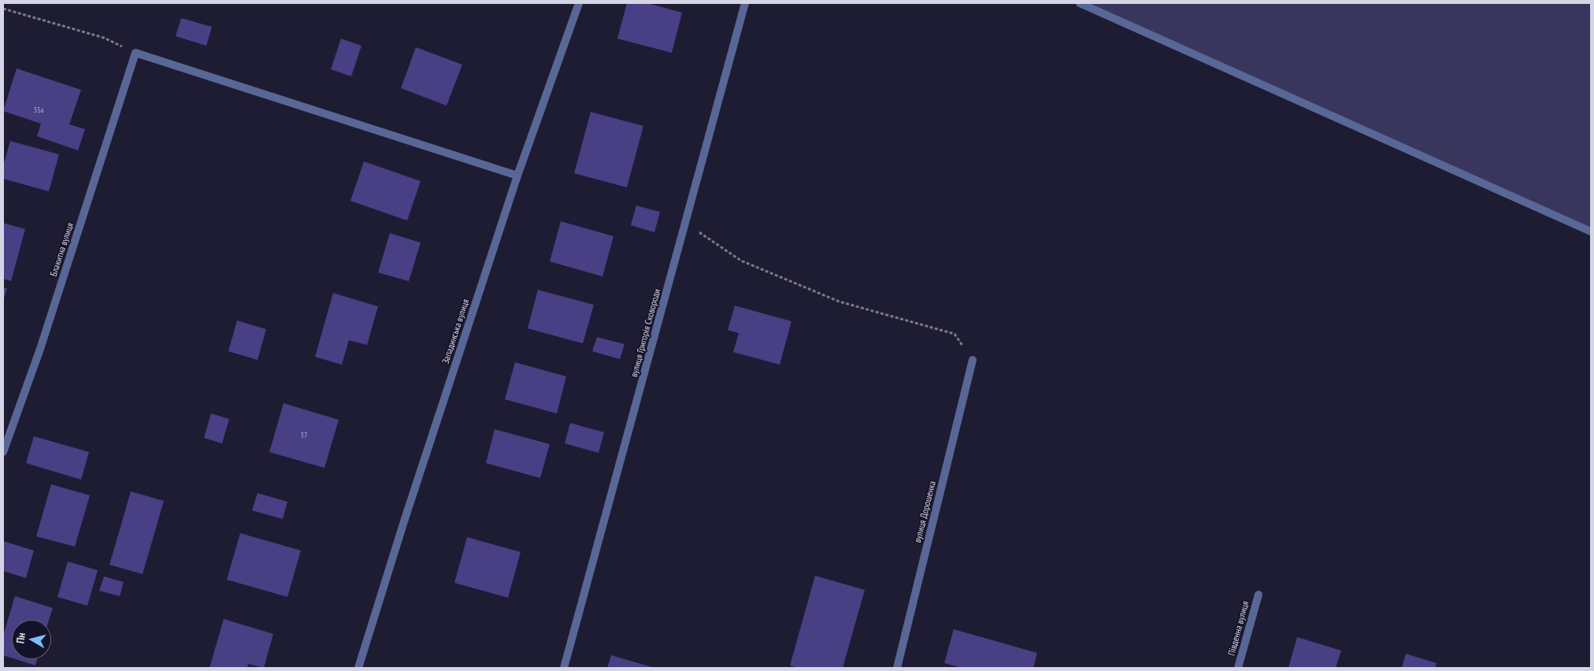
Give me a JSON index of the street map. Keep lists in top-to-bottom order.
{
  "streets": {
    "street": [
      "Блакитна вулиця",
      "Западинська вулиця",
      "вулиця Григорія Сковороди",
      "вулиця Дорошенка",
      "Південна вулиця"
    ]
  },
  "house_numbers": ["35а", "37"],
  "north": "left"
}
